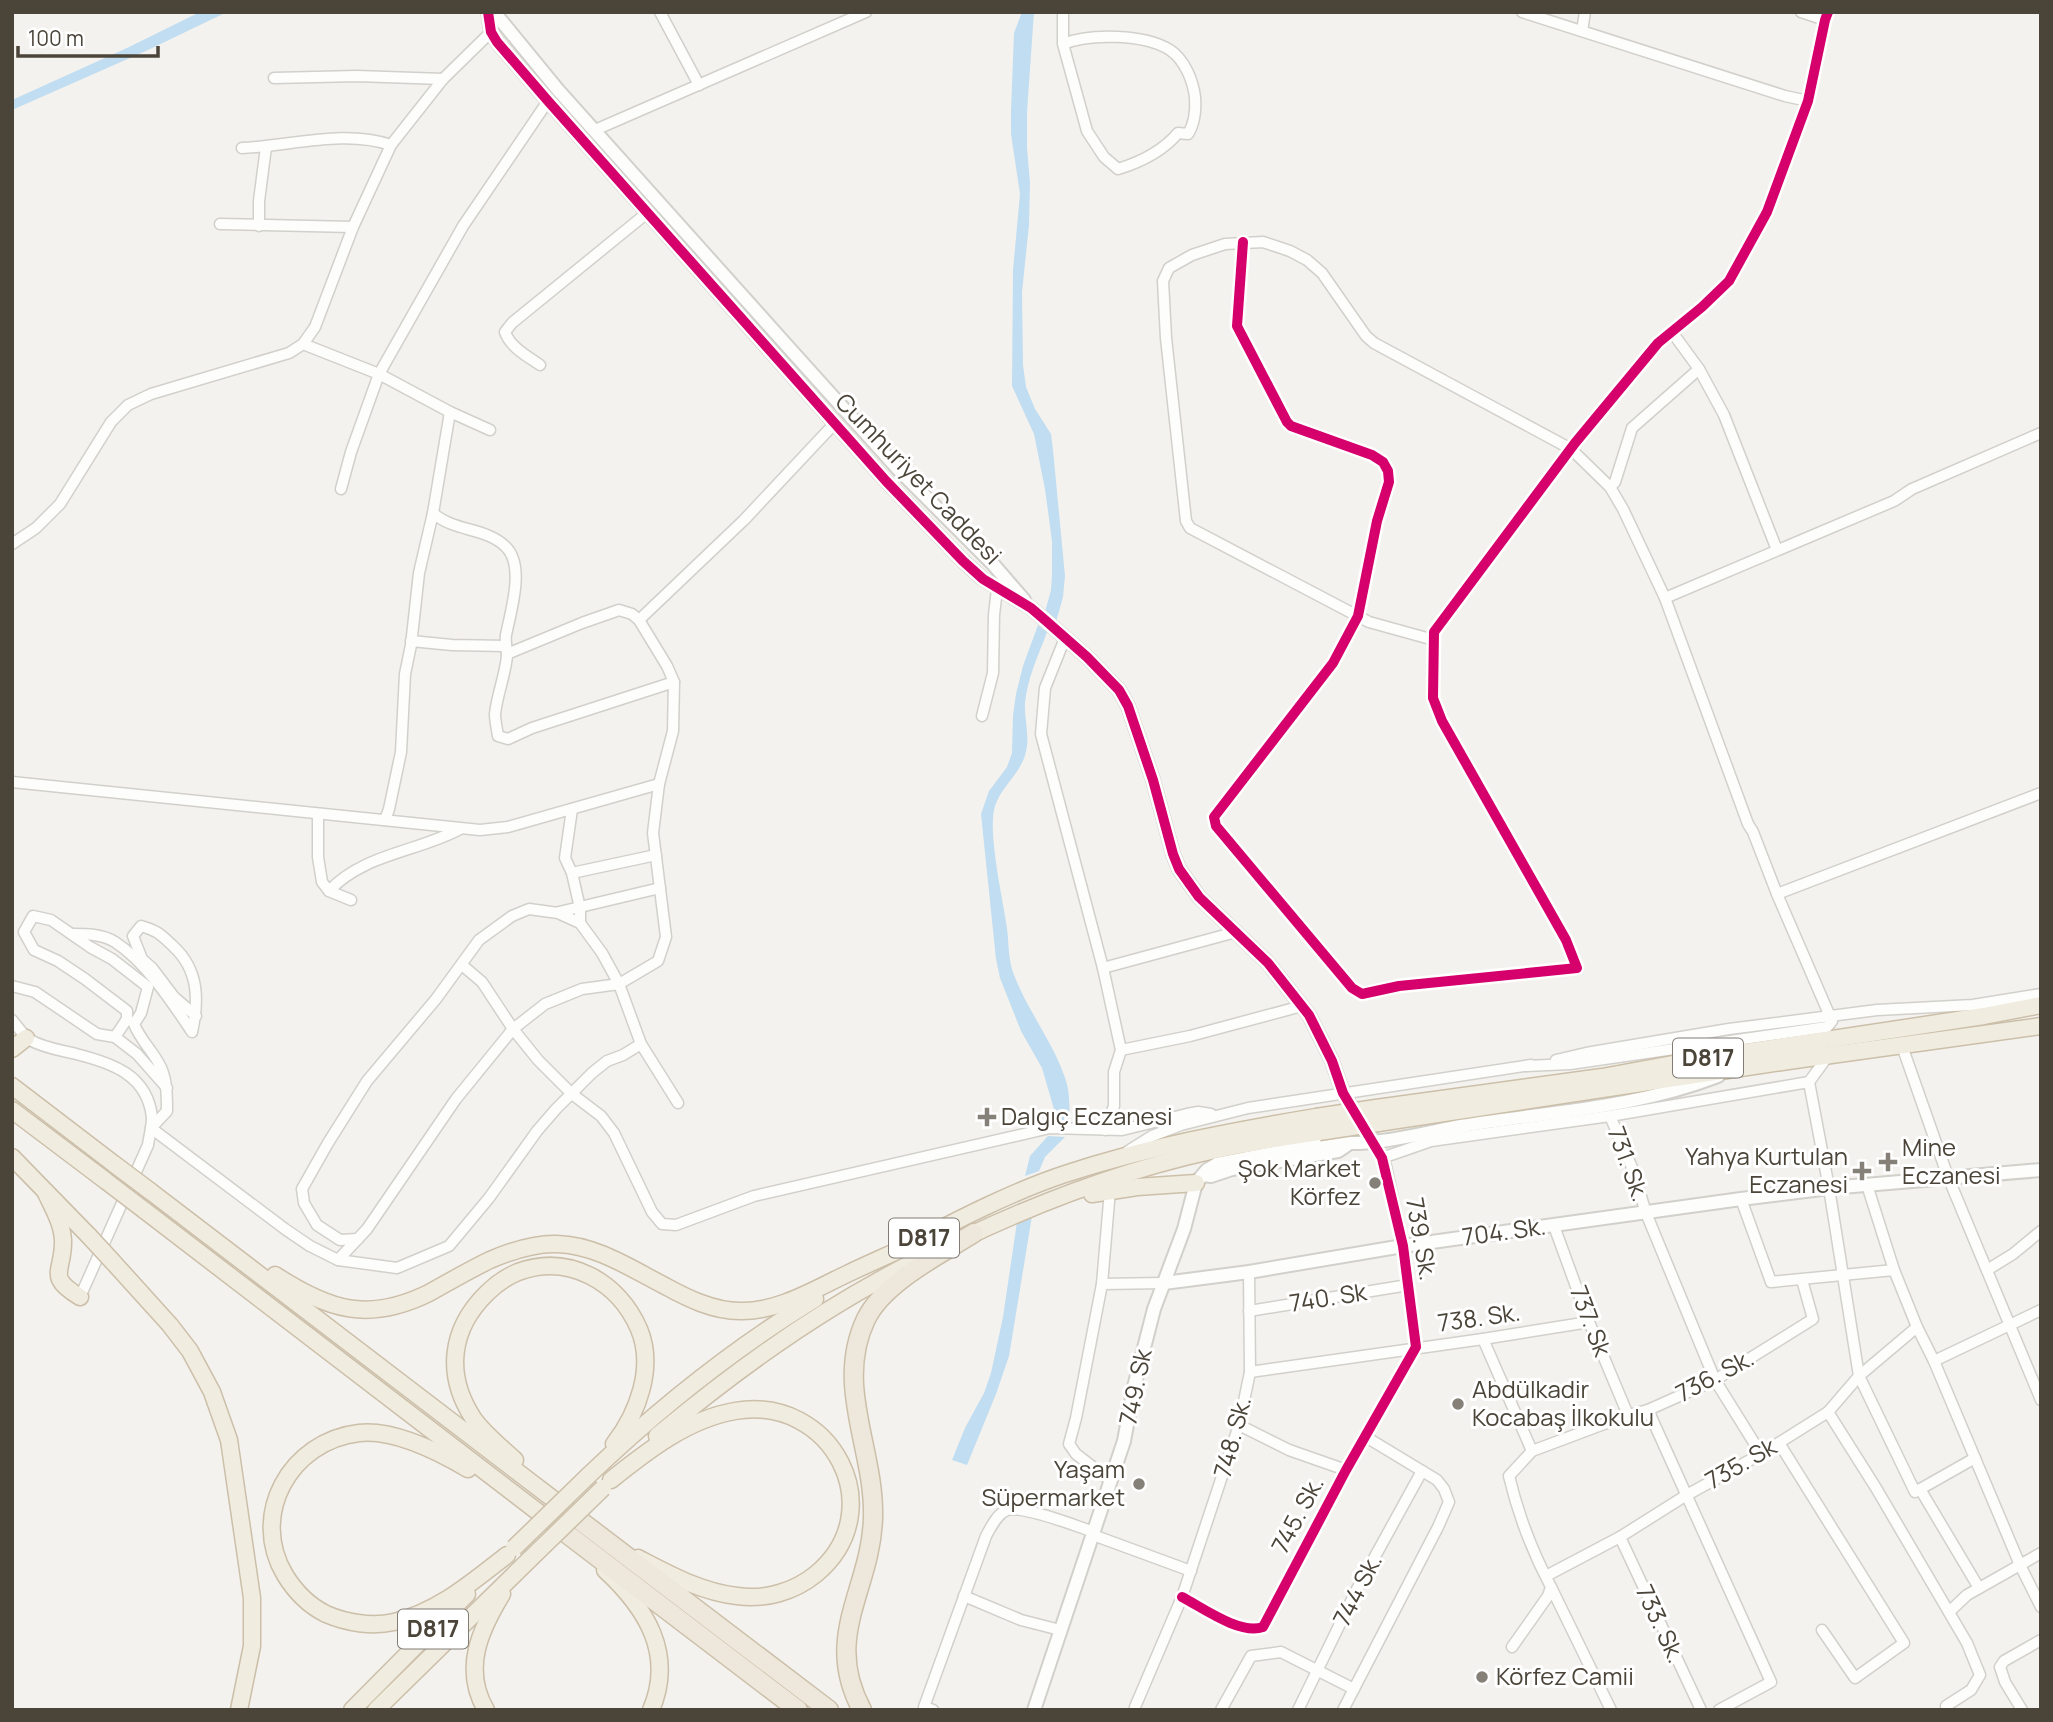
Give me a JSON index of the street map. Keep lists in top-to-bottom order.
{
  "streets": {
    "highway": ["D817"],
    "street": [
      "Cumhuriyet Caddesi",
      "731. Sk.",
      "704. Sk.",
      "739. Sk.",
      "740. Sk",
      "738. Sk.",
      "737. Sk",
      "736. Sk.",
      "749. Sk",
      "748. Sk.",
      "735. Sk",
      "745. Sk.",
      "744 Sk.",
      "733. Sk."
    ]
  },
  "crossings": [
    ["Cumhuriyet Caddesi", "739. Sk."],
    ["731. Sk.", "704. Sk."],
    ["731. Sk.", "736. Sk."],
    ["731. Sk.", "735. Sk"],
    ["704. Sk.", "739. Sk."],
    ["704. Sk.", "737. Sk"],
    ["704. Sk.", "749. Sk"],
    ["704. Sk.", "748. Sk."],
    ["739. Sk.", "740. Sk"],
    ["739. Sk.", "738. Sk."],
    ["739. Sk.", "745. Sk."],
    ["740. Sk", "748. Sk."],
    ["738. Sk.", "737. Sk"],
    ["738. Sk.", "748. Sk."],
    ["738. Sk.", "745. Sk."],
    ["737. Sk", "736. Sk."],
    ["748. Sk.", "745. Sk."],
    ["735. Sk", "733. Sk."]
  ],
  "places": {
    "health": ["Dalgıç Eczanesi", "Mine Eczanesi", "Yahya Kurtulan Eczanesi"],
    "other": [
      "Şok Market Körfez",
      "Abdülkadir Kocabaş İlkokulu",
      "Yaşam Süpermarket",
      "Körfez Camii"
    ]
  },
  "scale_bar": "100 m"
}
